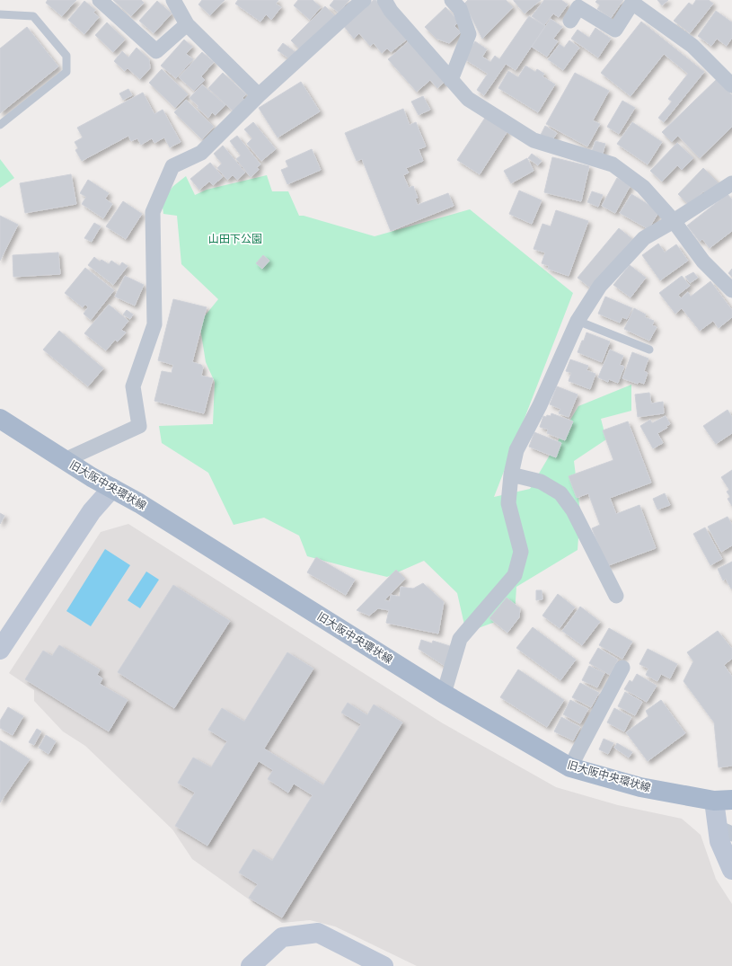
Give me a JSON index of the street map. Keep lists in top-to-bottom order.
{
  "streets": {
    "main road": ["旧大阪中央環状線"]
  },
  "parks": ["山田下公園"]
}
